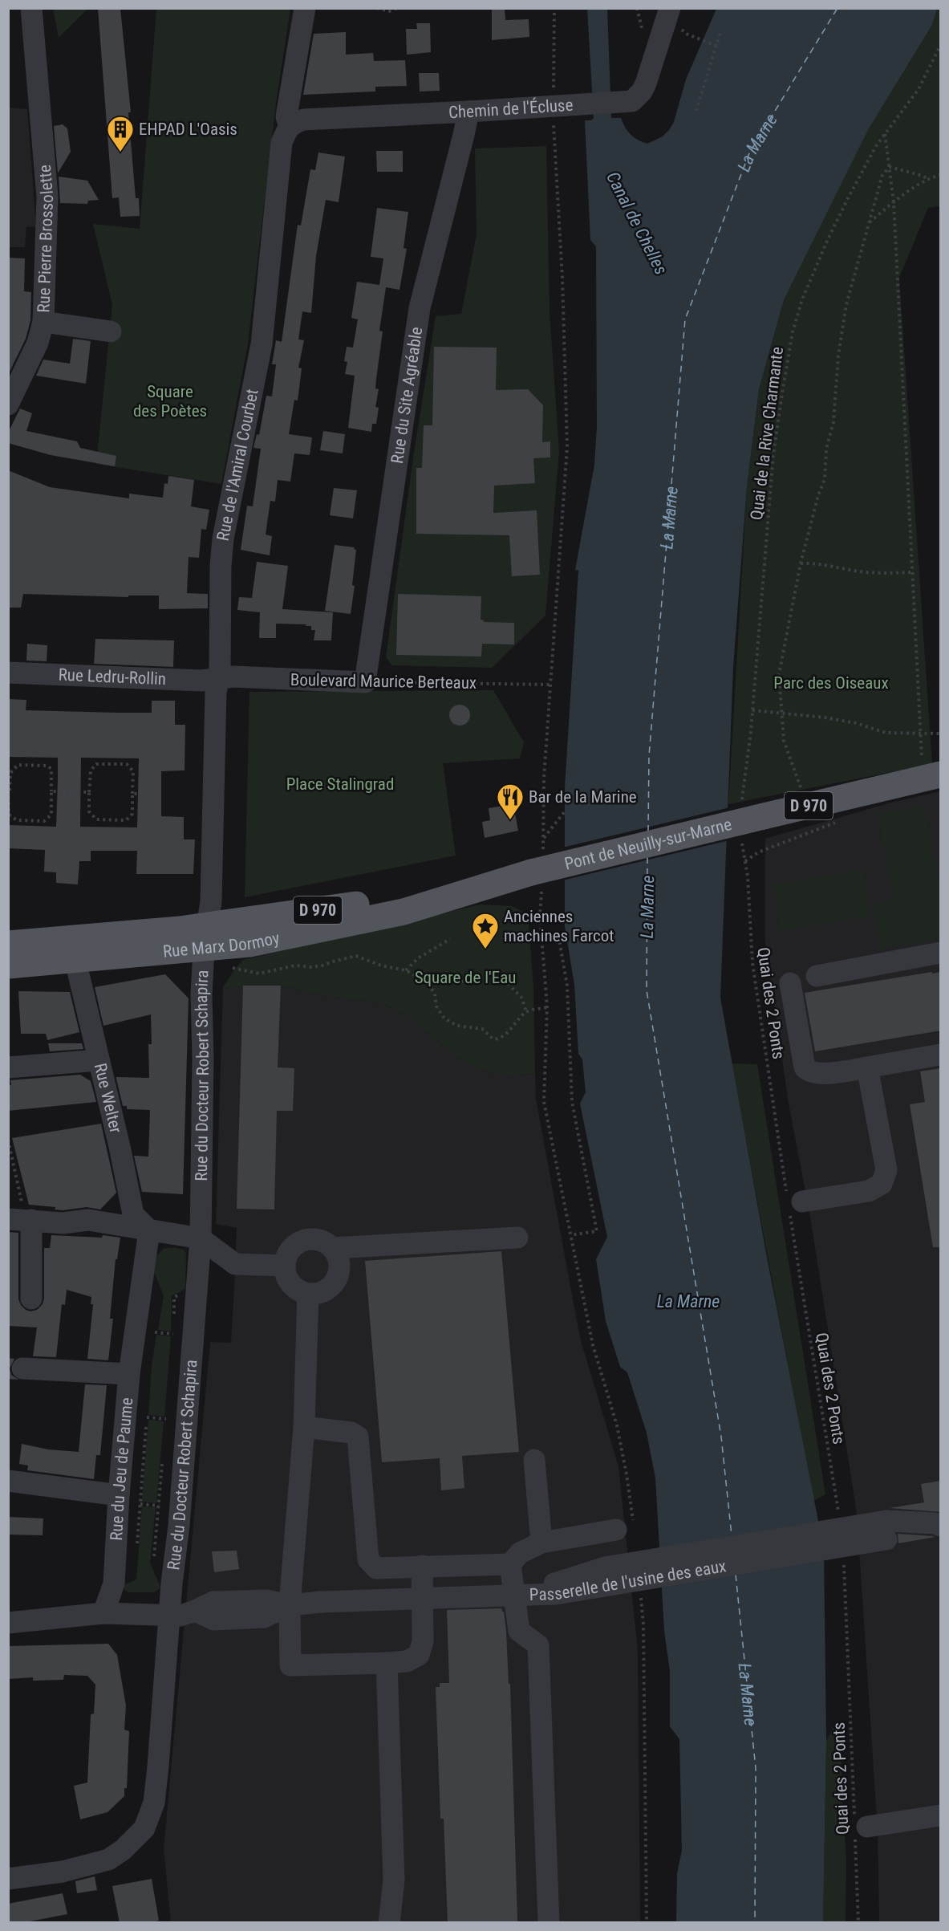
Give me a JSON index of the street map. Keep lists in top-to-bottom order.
{
  "streets": {
    "main road": ["D 970", "Pont de Neuilly-sur-Marne", "Rue Marx Dormoy"],
    "street": [
      "Chemin de l'Écluse",
      "Rue Pierre Brossolette",
      "Rue du Site Agréable",
      "Rue de l'Amiral Courbet",
      "Rue Ledru-Rollin",
      "Boulevard Maurice Berteaux",
      "Rue du Docteur Robert Schapira",
      "Rue Welter",
      "Rue du Jeu de Paume",
      "Passerelle de l'usine des eaux"
    ],
    "path": ["Quai de la Rive Charmante", "Quai des 2 Ponts"]
  },
  "crossings": [
    ["Chemin de l'Écluse", "Rue du Site Agréable"],
    ["Chemin de l'Écluse", "Rue de l'Amiral Courbet"],
    ["Rue du Site Agréable", "Boulevard Maurice Berteaux"],
    ["Rue de l'Amiral Courbet", "Rue Ledru-Rollin"],
    ["Rue de l'Amiral Courbet", "Boulevard Maurice Berteaux"],
    ["Rue de l'Amiral Courbet", "Rue Marx Dormoy"],
    ["Rue de l'Amiral Courbet", "Rue du Docteur Robert Schapira"],
    ["Rue Ledru-Rollin", "Boulevard Maurice Berteaux"],
    ["Pont de Neuilly-sur-Marne", "Rue Marx Dormoy"],
    ["Rue Marx Dormoy", "Rue du Docteur Robert Schapira"],
    ["Rue Marx Dormoy", "Rue Welter"],
    ["Rue du Docteur Robert Schapira", "Passerelle de l'usine des eaux"],
    ["Rue Welter", "Rue du Jeu de Paume"]
  ],
  "water": ["La Marne", "Canal de Chelles"],
  "parks": [
    "Square des Poètes",
    "Parc des Oiseaux",
    "Place Stalingrad",
    "Square de l'Eau"
  ],
  "places": {
    "building": ["EHPAD L'Oasis"],
    "restaurant": ["Bar de la Marine"],
    "place": ["Anciennes machines Farcot"]
  }
}
